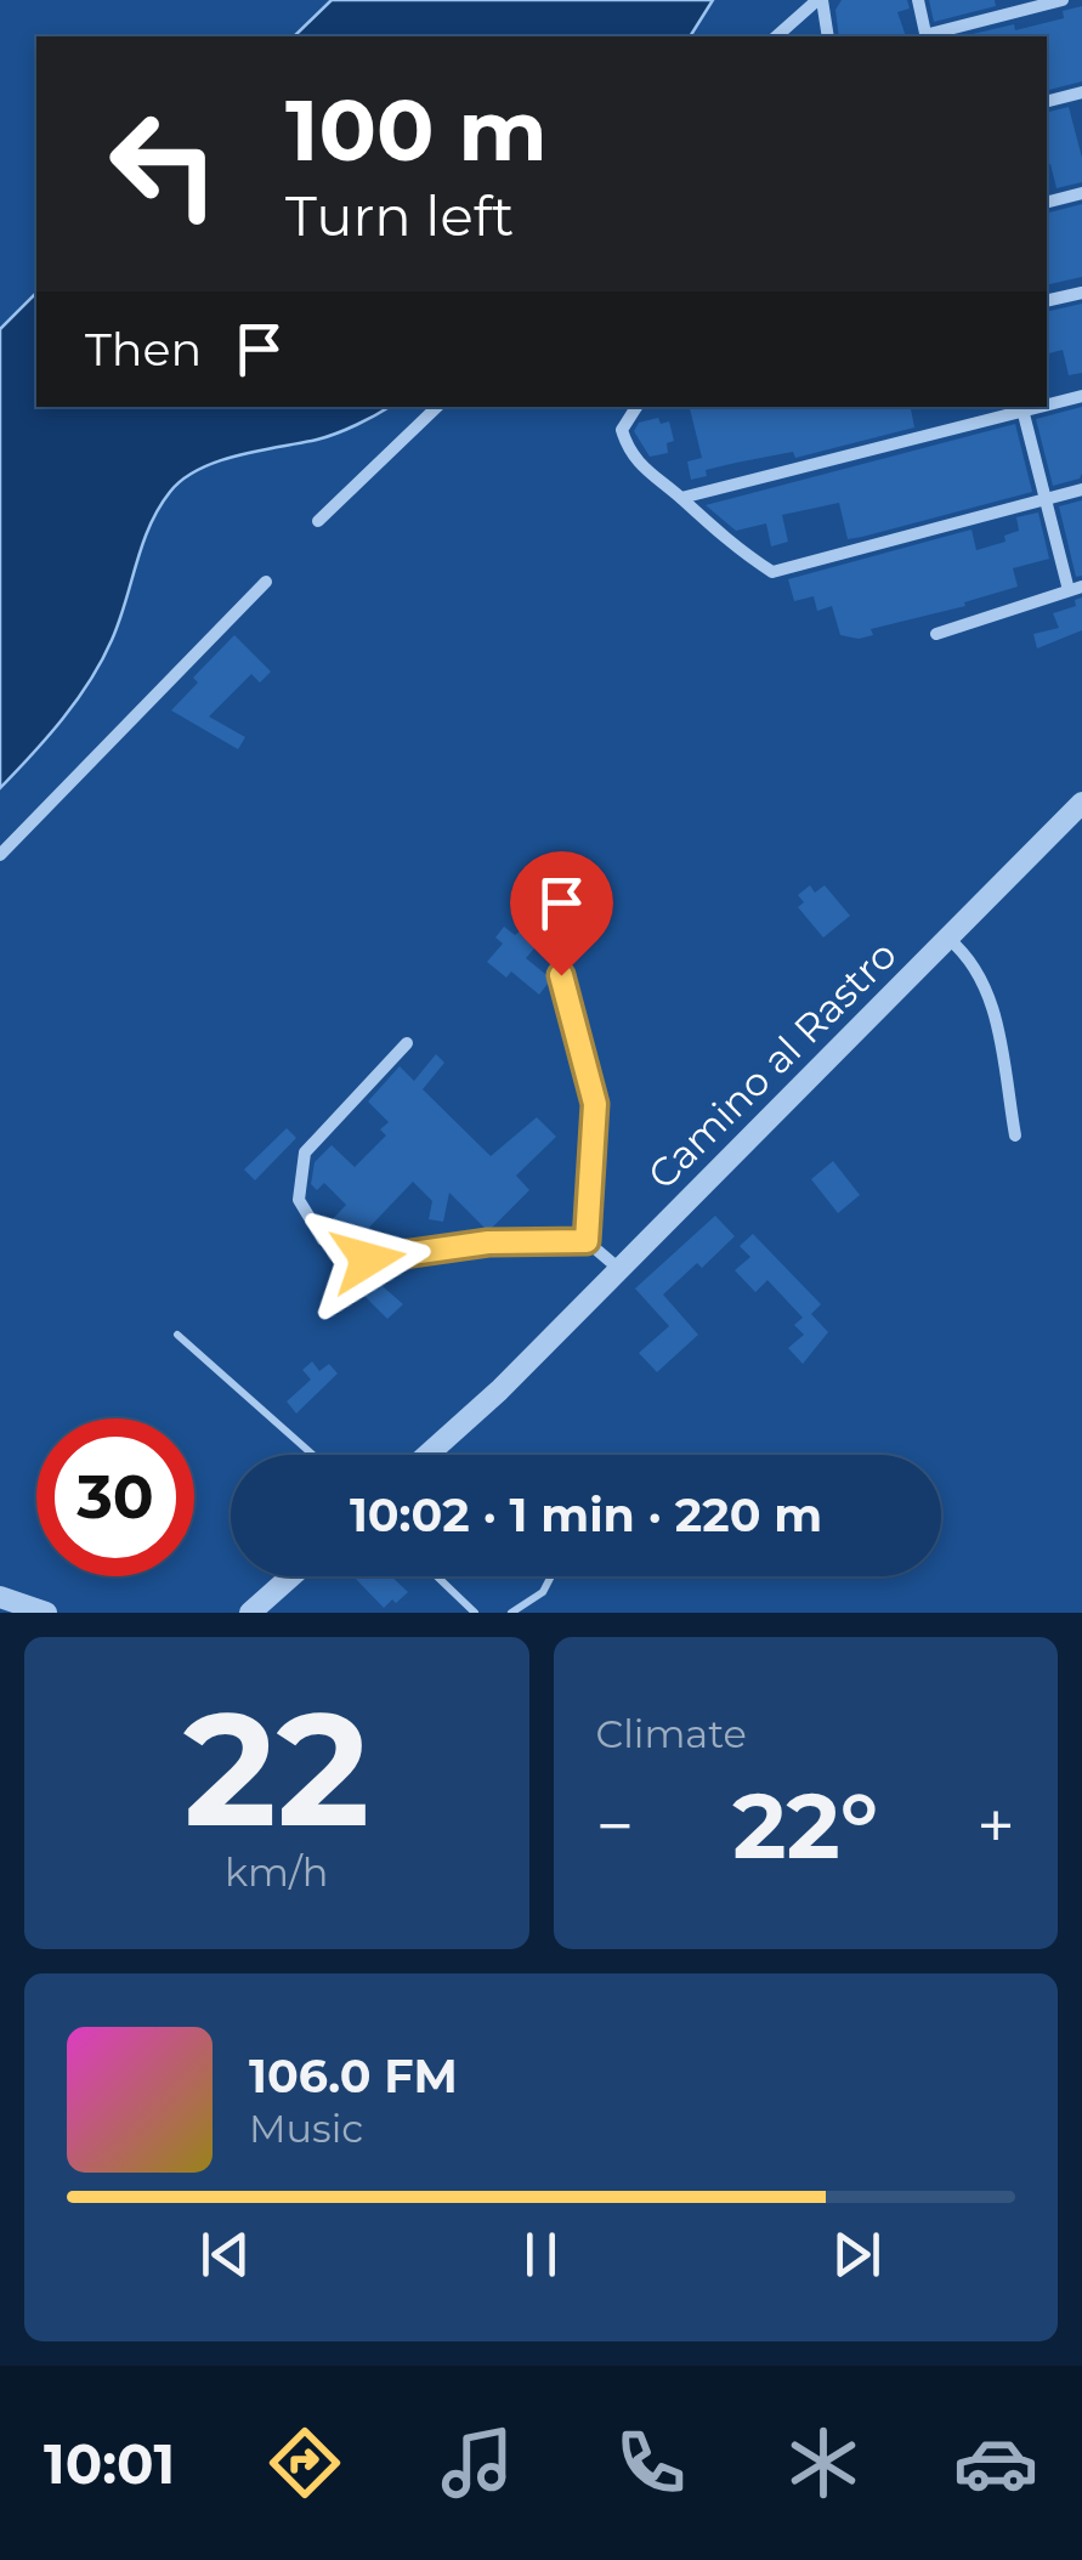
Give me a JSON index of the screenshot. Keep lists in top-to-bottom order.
{
  "streets": {
    "street": ["Camino al Rastro"]
  },
  "page": {
    "turn": ["100 m", "Turn left"],
    "then": "Then",
    "limit": "30",
    "trip": "10:02 · 1 min · 220 m",
    "tile": [
      ["22", "km/h"],
      "Climate"
    ],
    "heat": ["−", "22°", "+"],
    "song": ["106.0 FM", "Music"],
    "tabs": "10:01"
  }
}
